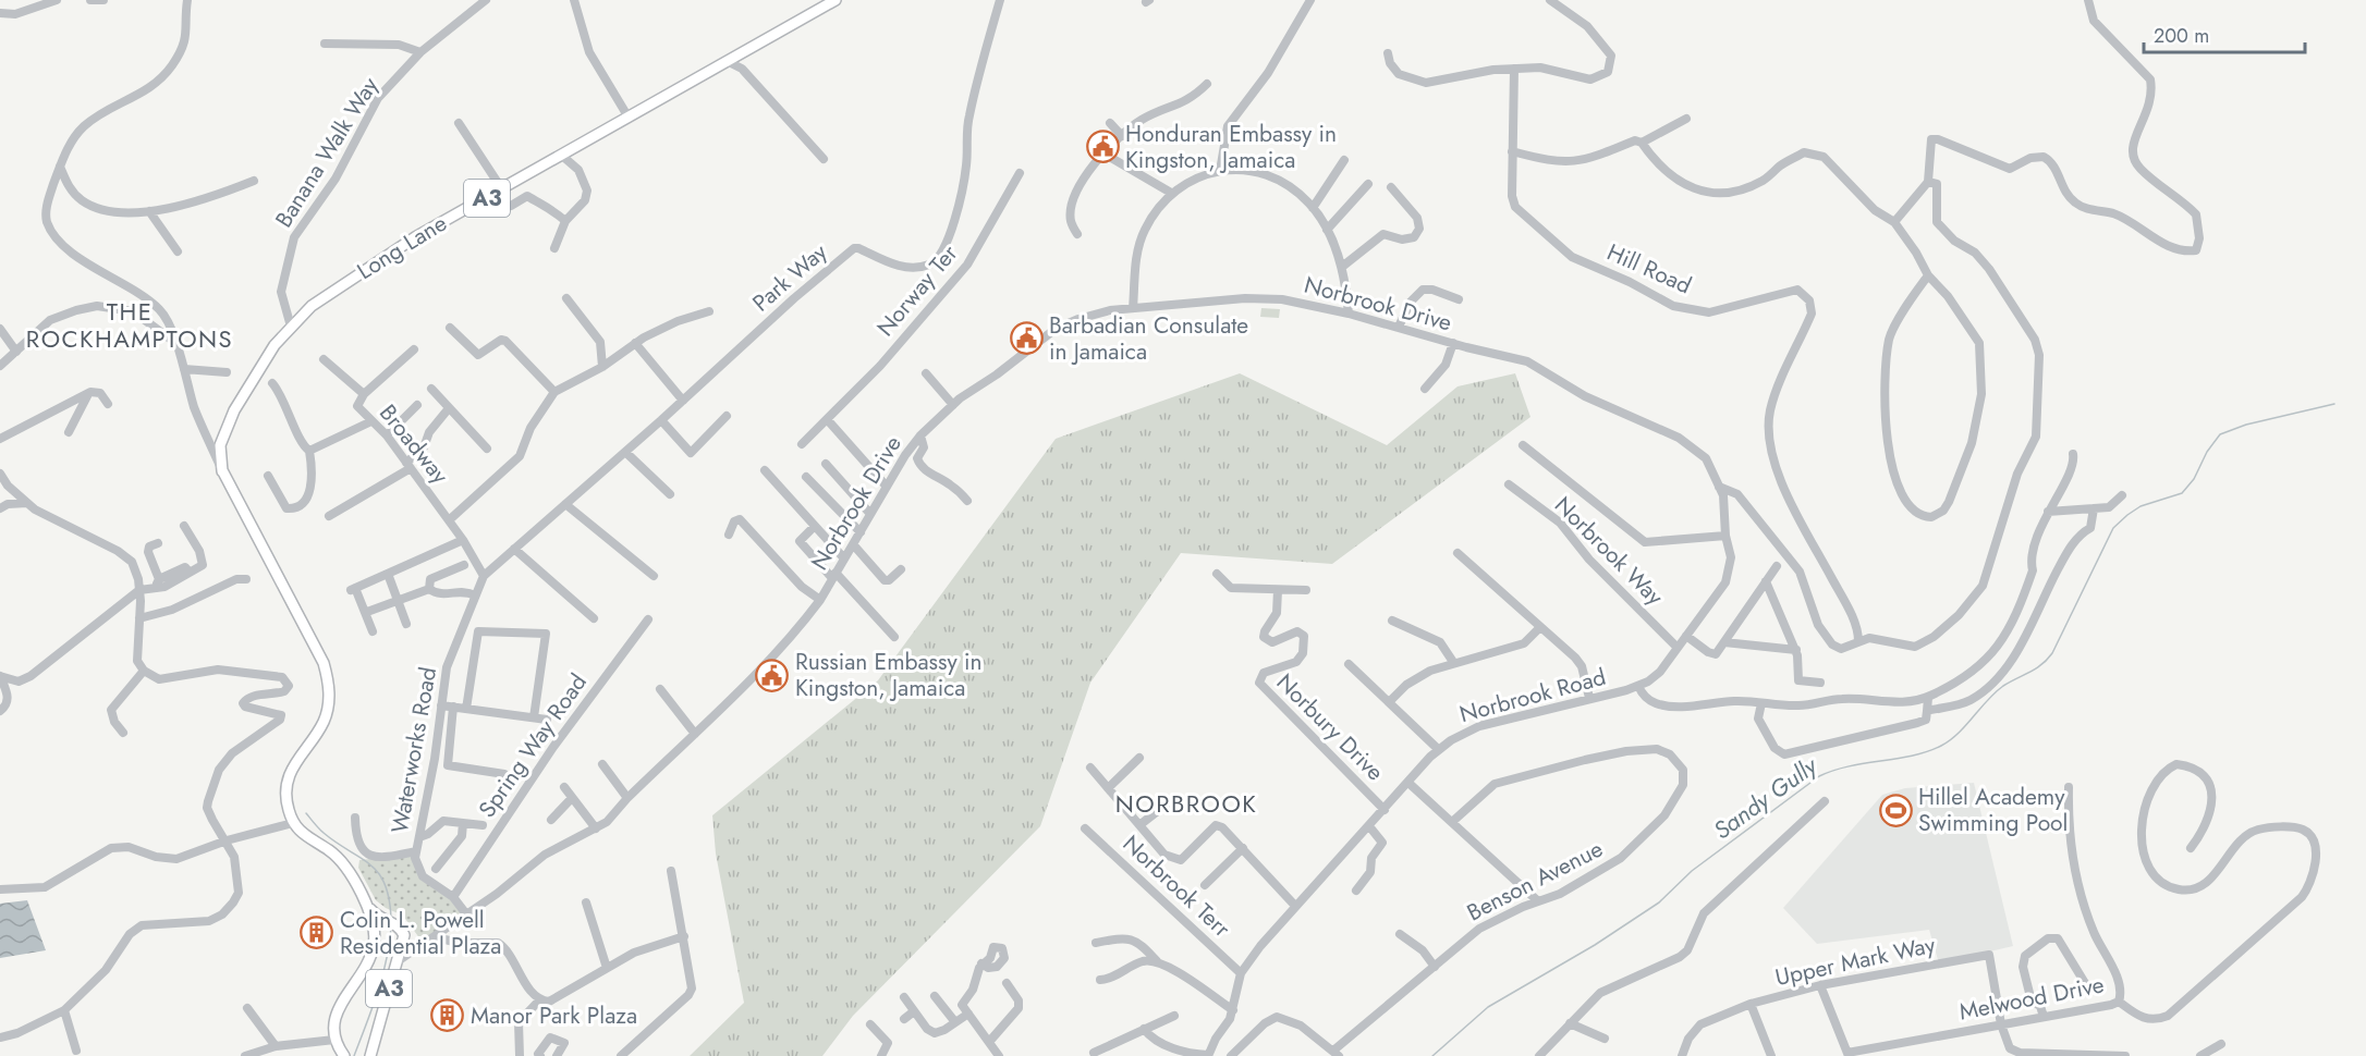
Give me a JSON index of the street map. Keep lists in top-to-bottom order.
{
  "streets": {
    "main road": ["A3", "Long Lane"],
    "street": [
      "Banana Walk Way",
      "Hill Road",
      "Park Way",
      "Norway Ter",
      "Norbrook Drive",
      "Broadway",
      "Norbrook Way",
      "Norbrook Road",
      "Norbury Drive",
      "Spring Way Road",
      "Waterworks Road",
      "Benson Avenue",
      "Norbrook Terr",
      "Upper Mark Way",
      "Melwood Drive"
    ]
  },
  "crossings": [
    ["Banana Walk Way", "Long Lane"],
    ["A3", "Long Lane"],
    ["A3", "Norbrook Drive"],
    ["Park Way", "Broadway"],
    ["Park Way", "Waterworks Road"],
    ["Norbrook Drive", "Norbrook Road"],
    ["Norbrook Drive", "Waterworks Road"],
    ["Broadway", "Waterworks Road"],
    ["Norbrook Way", "Norbrook Road"],
    ["Norbrook Road", "Norbury Drive"],
    ["Norbrook Road", "Norbrook Terr"],
    ["Spring Way Road", "Waterworks Road"],
    ["Upper Mark Way", "Melwood Drive"]
  ],
  "districts": ["THE ROCKHAMPTONS", "NORBROOK"],
  "water": ["Sandy Gully"],
  "places": {
    "public building": ["Honduran Embassy in Kingston, Jamaica", "Barbadian Consulate in Jamaica", "Russian Embassy in Kingston, Jamaica"],
    "sports": ["Hillel Academy Swimming Pool"],
    "building": ["Colin L. Powell Residential Plaza", "Manor Park Plaza"]
  },
  "scale_bar": "200 m"
}
